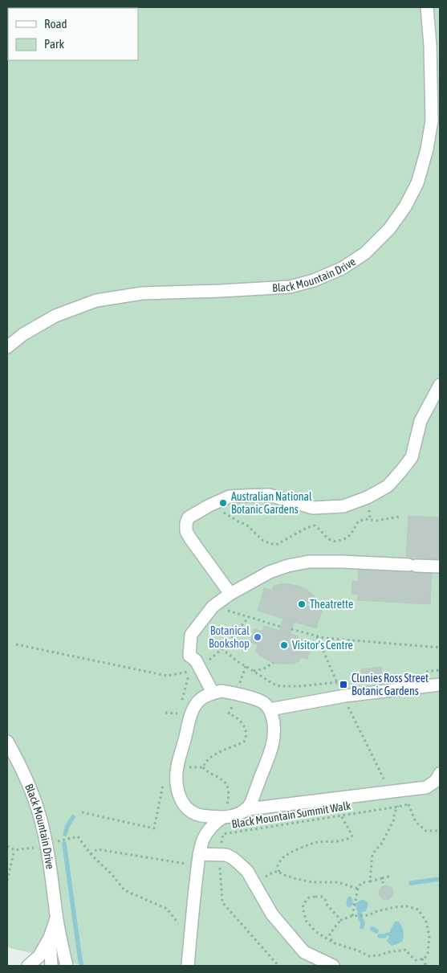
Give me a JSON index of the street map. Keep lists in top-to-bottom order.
{
  "streets": {
    "street": ["Black Mountain Drive"],
    "path": ["Black Mountain Summit Walk"]
  },
  "places": {
    "other": [
      "Australian National Botanic Gardens",
      "Theatrette",
      "Botanical Bookshop",
      "Visitor's Centre"
    ],
    "transit": ["Clunies Ross Street Botanic Gardens"]
  },
  "legend": ["Road", "Park"]
}
